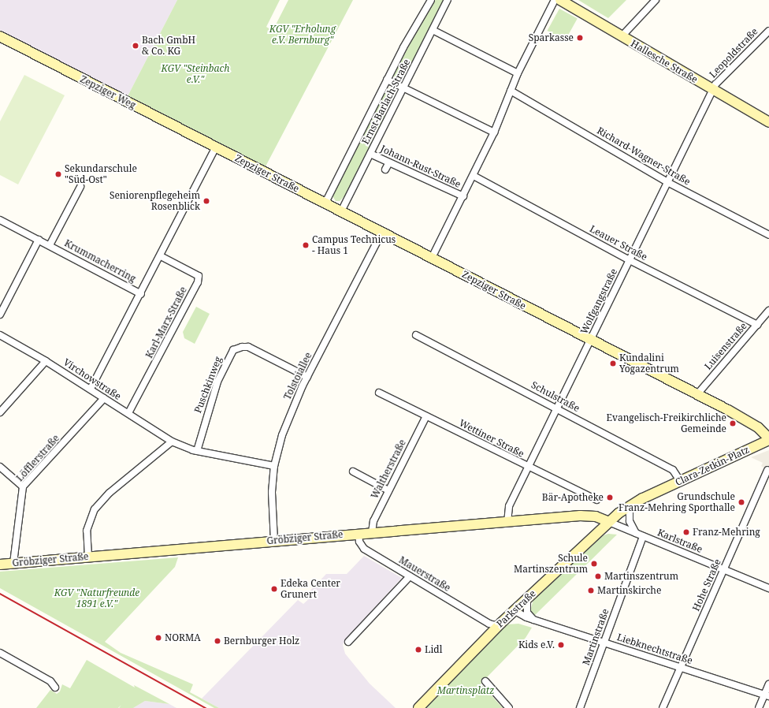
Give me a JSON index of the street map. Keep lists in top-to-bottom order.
{
  "streets": {
    "main road": [
      "Hallesche Straße",
      "Zepziger Weg",
      "Zepziger Straße",
      "Clara-Zetkin-Platz",
      "Gröbziger Straße",
      "Parkstraße"
    ],
    "street": [
      "Leopoldstraße",
      "Ernst-Barlach-Straße",
      "Richard-Wagner-Straße",
      "Johann-Rust-Straße",
      "Leauer Straße",
      "Krummacherring",
      "Wolfgangstraße",
      "Karl-Marx-Straße",
      "Luisenstraße",
      "Tolstoiallee",
      "Virchowstraße",
      "Puschkinweg",
      "Schulstraße",
      "Wettiner Straße",
      "Löfflerstraße",
      "Waltherstraße",
      "Karlstraße",
      "Mauerstraße",
      "Hohe Straße",
      "Martinstraße",
      "Liebknechtstraße"
    ]
  },
  "crossings": [
    ["Leopoldstraße", "Hallesche Straße"],
    ["Leopoldstraße", "Wolfgangstraße"],
    ["Hallesche Straße", "Wolfgangstraße"],
    ["Zepziger Weg", "Zepziger Straße"],
    ["Ernst-Barlach-Straße", "Johann-Rust-Straße"],
    ["Ernst-Barlach-Straße", "Zepziger Straße"],
    ["Richard-Wagner-Straße", "Johann-Rust-Straße"],
    ["Richard-Wagner-Straße", "Wolfgangstraße"],
    ["Johann-Rust-Straße", "Zepziger Straße"],
    ["Johann-Rust-Straße", "Leauer Straße"],
    ["Zepziger Straße", "Wolfgangstraße"],
    ["Zepziger Straße", "Luisenstraße"],
    ["Zepziger Straße", "Tolstoiallee"],
    ["Zepziger Straße", "Clara-Zetkin-Platz"],
    ["Leauer Straße", "Wolfgangstraße"],
    ["Leauer Straße", "Luisenstraße"],
    ["Wolfgangstraße", "Schulstraße"],
    ["Wolfgangstraße", "Wettiner Straße"],
    ["Wolfgangstraße", "Gröbziger Straße"],
    ["Karl-Marx-Straße", "Virchowstraße"],
    ["Tolstoiallee", "Virchowstraße"],
    ["Tolstoiallee", "Puschkinweg"],
    ["Tolstoiallee", "Gröbziger Straße"],
    ["Virchowstraße", "Puschkinweg"],
    ["Virchowstraße", "Löfflerstraße"],
    ["Schulstraße", "Clara-Zetkin-Platz"],
    ["Wettiner Straße", "Waltherstraße"],
    ["Löfflerstraße", "Gröbziger Straße"],
    ["Clara-Zetkin-Platz", "Gröbziger Straße"],
    ["Clara-Zetkin-Platz", "Karlstraße"],
    ["Clara-Zetkin-Platz", "Parkstraße"],
    ["Waltherstraße", "Gröbziger Straße"],
    ["Gröbziger Straße", "Karlstraße"],
    ["Gröbziger Straße", "Mauerstraße"],
    ["Gröbziger Straße", "Parkstraße"],
    ["Karlstraße", "Hohe Straße"],
    ["Karlstraße", "Parkstraße"],
    ["Karlstraße", "Martinstraße"],
    ["Mauerstraße", "Parkstraße"],
    ["Hohe Straße", "Liebknechtstraße"],
    ["Parkstraße", "Liebknechtstraße"],
    ["Martinstraße", "Liebknechtstraße"]
  ],
  "parks": [
    "KGV \"Erholung e.V. Bernburg\"",
    "KGV \"Steinbach e.V.\"",
    "KGV \"Naturfreunde 1891 e.V.\"",
    "Martinsplatz"
  ],
  "places": [
    "Sparkasse",
    "Bach GmbH & Co. KG",
    "Sekundarschule \"Süd-Ost\"",
    "Seniorenpflegeheim Rosenblick",
    "Campus Technicus - Haus 1",
    "Kundalini Yogazentrum",
    "Evangelisch-Freikirchliche Gemeinde",
    "Bär-Apotheke",
    "Grundschule Franz-Mehring Sporthalle",
    "Franz-Mehring",
    "Schule Martinszentrum",
    "Martinszentrum",
    "Edeka Center Grunert",
    "Martinskirche",
    "NORMA",
    "Bernburger Holz",
    "Kids e.V.",
    "Lidl"
  ]
}
